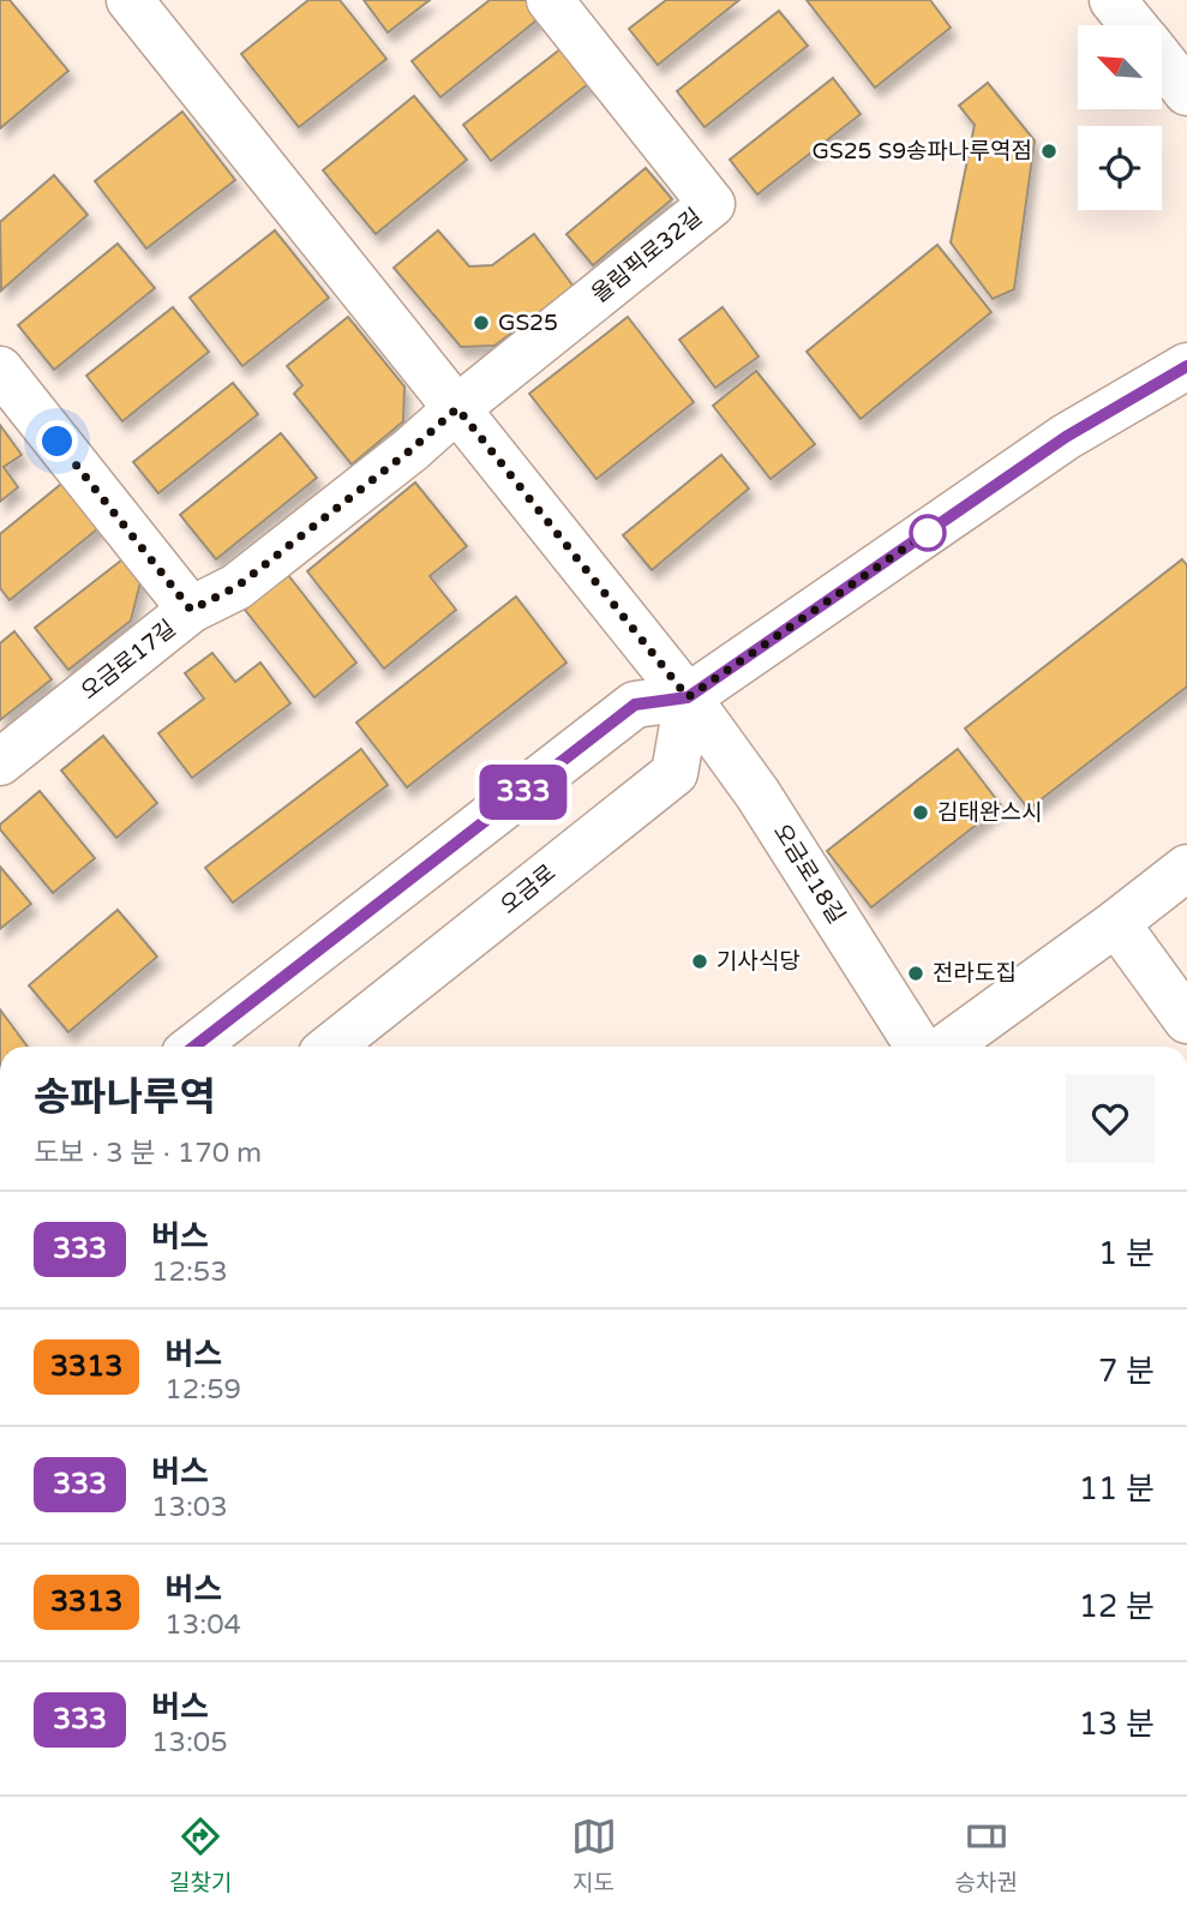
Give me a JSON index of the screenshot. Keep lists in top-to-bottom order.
{
  "streets": {
    "street": [
      "올림픽로32길",
      "오금로17길",
      "오금로18길",
      "오금로"
    ]
  },
  "crossings": [
    ["올림픽로32길", "오금로17길"],
    ["오금로18길", "오금로"]
  ],
  "places": [
    "GS25 S9송파나루역점",
    "GS25",
    "김태완스시",
    "기사식당",
    "전라도집"
  ],
  "lines": ["bus line 333"],
  "north": "top left",
  "page": {
    "on_map": "333",
    "heading": ["송파나루역", "도보 · 3 분 · 170 m"],
    "list": [
      {
        "mark": "333",
        "name": "버스",
        "note": "12:53",
        "value": "1 분"
      },
      {
        "mark": "3313",
        "name": "버스",
        "note": "12:59",
        "value": "7 분"
      },
      {
        "mark": "333",
        "name": "버스",
        "note": "13:03",
        "value": "11 분"
      },
      {
        "mark": "3313",
        "name": "버스",
        "note": "13:04",
        "value": "12 분"
      },
      {
        "mark": "333",
        "name": "버스",
        "note": "13:05",
        "value": "13 분"
      }
    ],
    "tabs": ["길찾기", "지도", "승차권"]
  }
}
